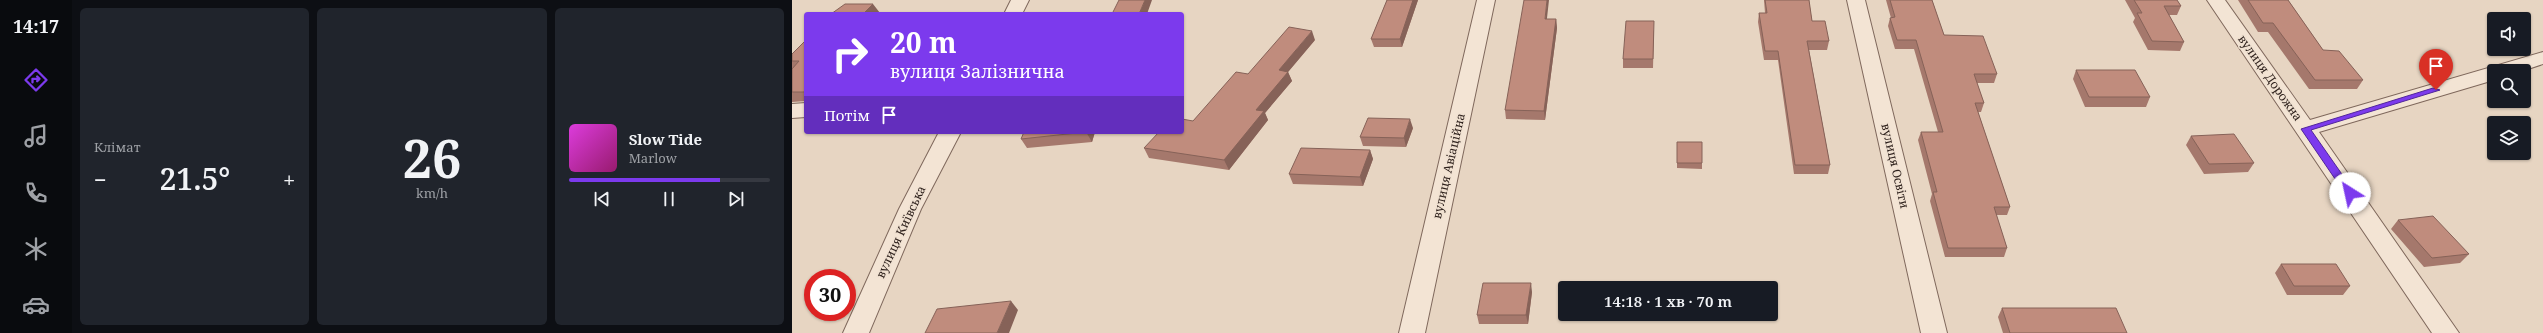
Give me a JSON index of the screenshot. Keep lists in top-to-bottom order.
{
  "streets": {
    "street": [
      "вулиця Дорожна",
      "вулиця Авіаційна",
      "вулиця Освіти",
      "вулиця Київська"
    ]
  },
  "page": {
    "tabs": "14:17",
    "tile": [
      "Клімат",
      ["26", "km/h"]
    ],
    "turn": ["20 m", "вулиця Залізнична"],
    "then": "Потім",
    "song": ["Slow Tide", "Marlow"],
    "heat": ["−", "21.5°", "+"],
    "limit": "30",
    "trip": "14:18 · 1 хв · 70 m"
  }
}
